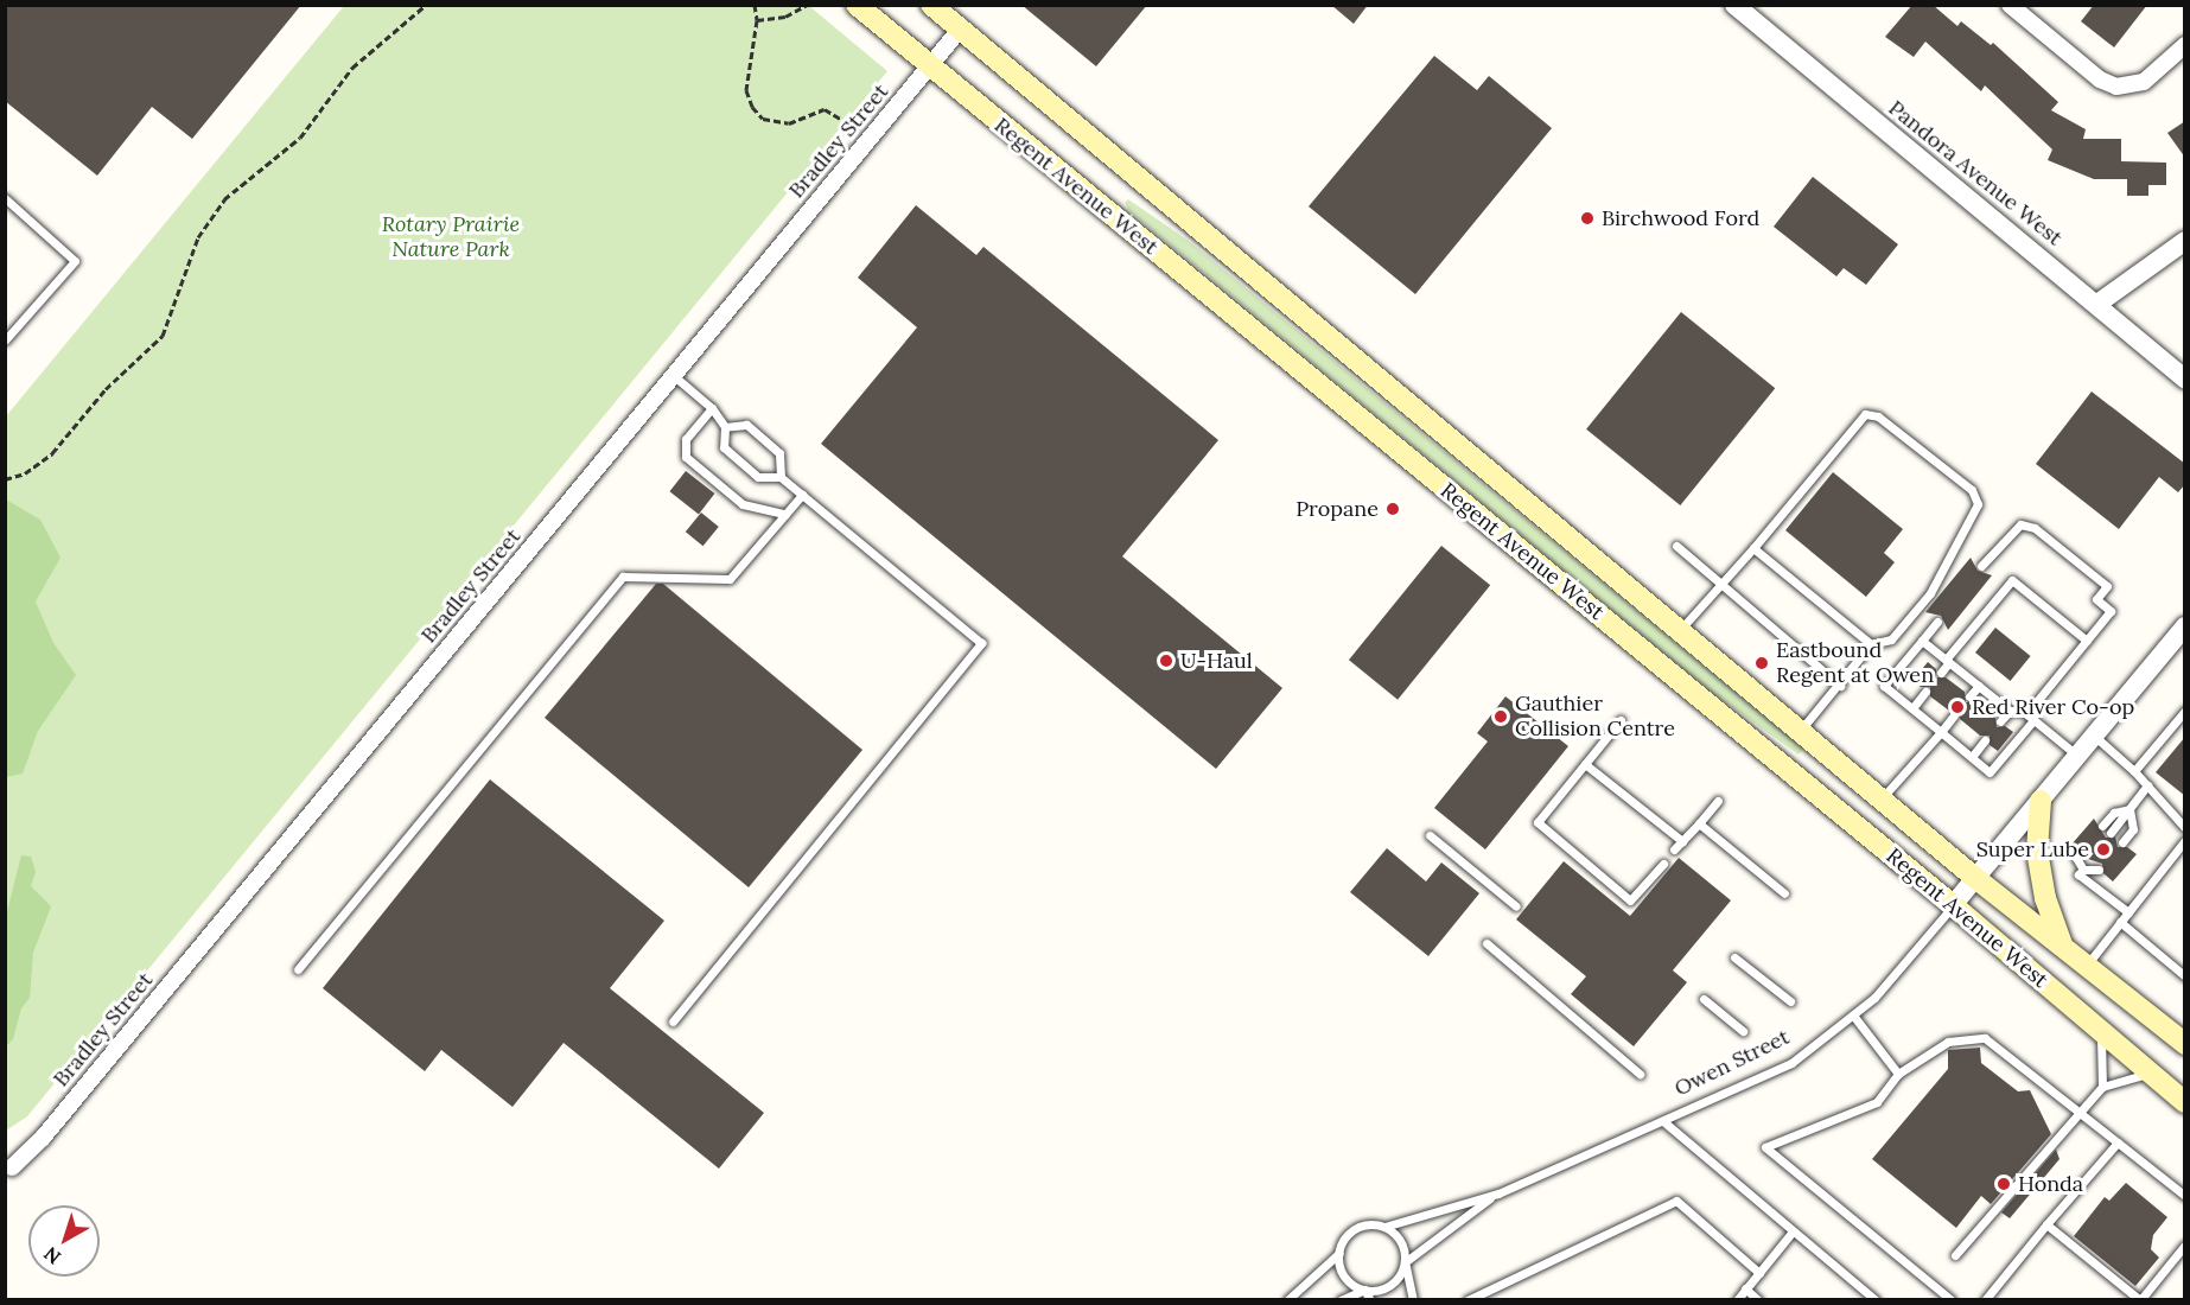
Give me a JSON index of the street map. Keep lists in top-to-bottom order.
{
  "streets": {
    "main road": ["Regent Avenue West"],
    "street": ["Bradley Street", "Pandora Avenue West", "Owen Street"]
  },
  "crossings": [
    ["Bradley Street", "Regent Avenue West"],
    ["Regent Avenue West", "Owen Street"]
  ],
  "parks": ["Rotary Prairie Nature Park"],
  "places": [
    "Birchwood Ford",
    "Propane",
    "U-Haul",
    "Eastbound Regent at Owen",
    "Red River Co-op",
    "Gauthier Collision Centre",
    "Super Lube",
    "Honda"
  ],
  "north": "bottom left"
}
